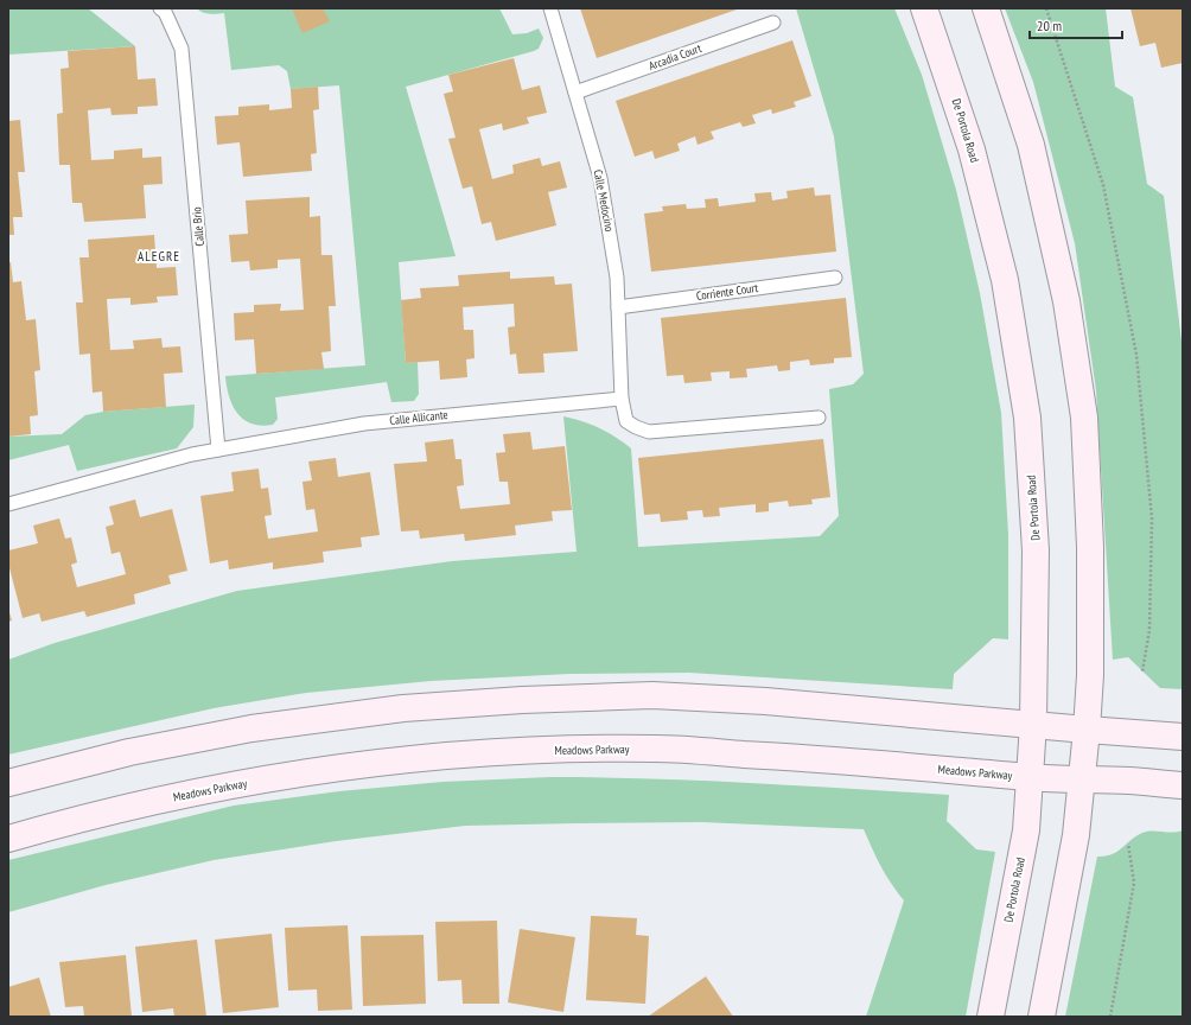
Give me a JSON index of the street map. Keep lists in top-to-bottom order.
{
  "streets": {
    "main road": ["De Portola Road", "Meadows Parkway"],
    "lane": [
      "Arcadia Court",
      "Calle Medocino",
      "Calle Brio",
      "Corriente Court",
      "Calle Allicante"
    ]
  },
  "crossings": [
    ["Arcadia Court", "Calle Medocino"],
    ["De Portola Road", "Meadows Parkway"],
    ["Calle Medocino", "Corriente Court"],
    ["Calle Medocino", "Calle Allicante"],
    ["Calle Brio", "Calle Allicante"]
  ],
  "districts": ["ALEGRE"],
  "scale_bar": "20 m"
}
